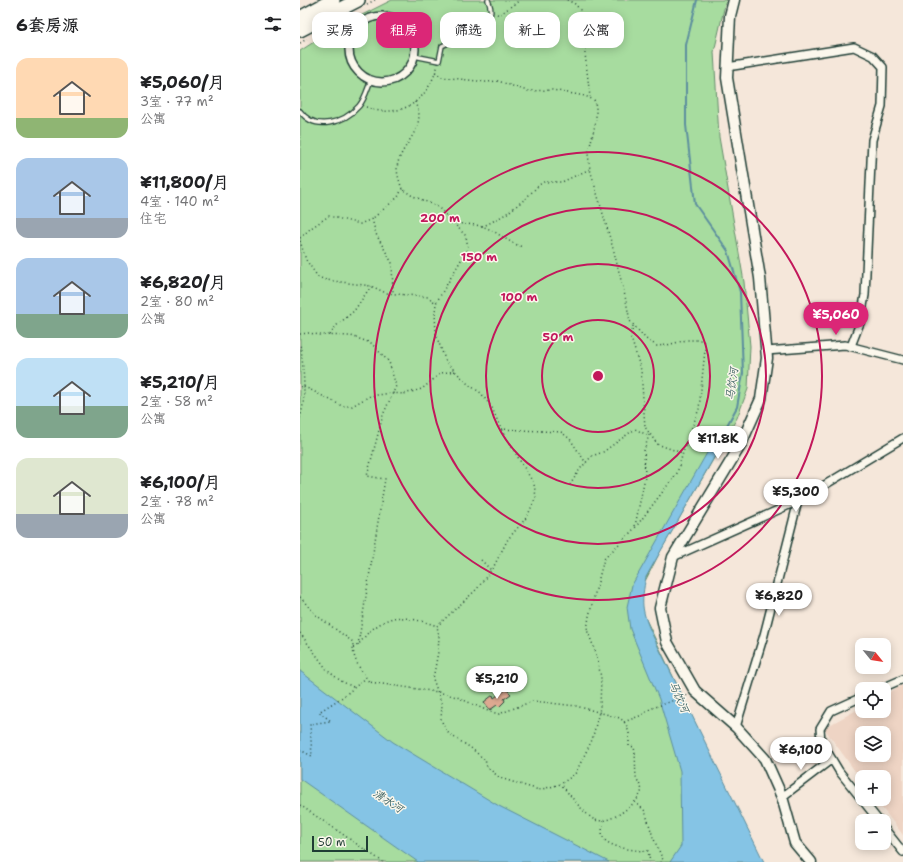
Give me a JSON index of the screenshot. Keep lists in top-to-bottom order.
{
  "water": ["马饮河", "清水河"],
  "scale_bar": "50 m",
  "north": "bottom right",
  "page": {
    "heading": "6套房源",
    "chip": [
      "买房",
      "租房",
      "筛选",
      "新上",
      "公寓"
    ],
    "list": [
      {
        "name": "¥5,060/月",
        "note": "3室 · 77 m² · 公寓"
      },
      {
        "name": "¥11,800/月",
        "note": "4室 · 140 m² · 住宅"
      },
      {
        "name": "¥6,820/月",
        "note": "2室 · 80 m² · 公寓"
      },
      {
        "name": "¥5,210/月",
        "note": "2室 · 58 m² · 公寓"
      },
      {
        "name": "¥6,100/月",
        "note": "2室 · 78 m² · 公寓"
      }
    ],
    "price": [
      "¥5,060",
      "¥11.8K",
      "¥5,300",
      "¥6,820",
      "¥5,210",
      "¥6,100"
    ],
    "map_buttons": ["+", "−"],
    "scale": "50 m"
  },
  "rings": [
    "200 m",
    "150 m",
    "100 m",
    "50 m"
  ]
}
